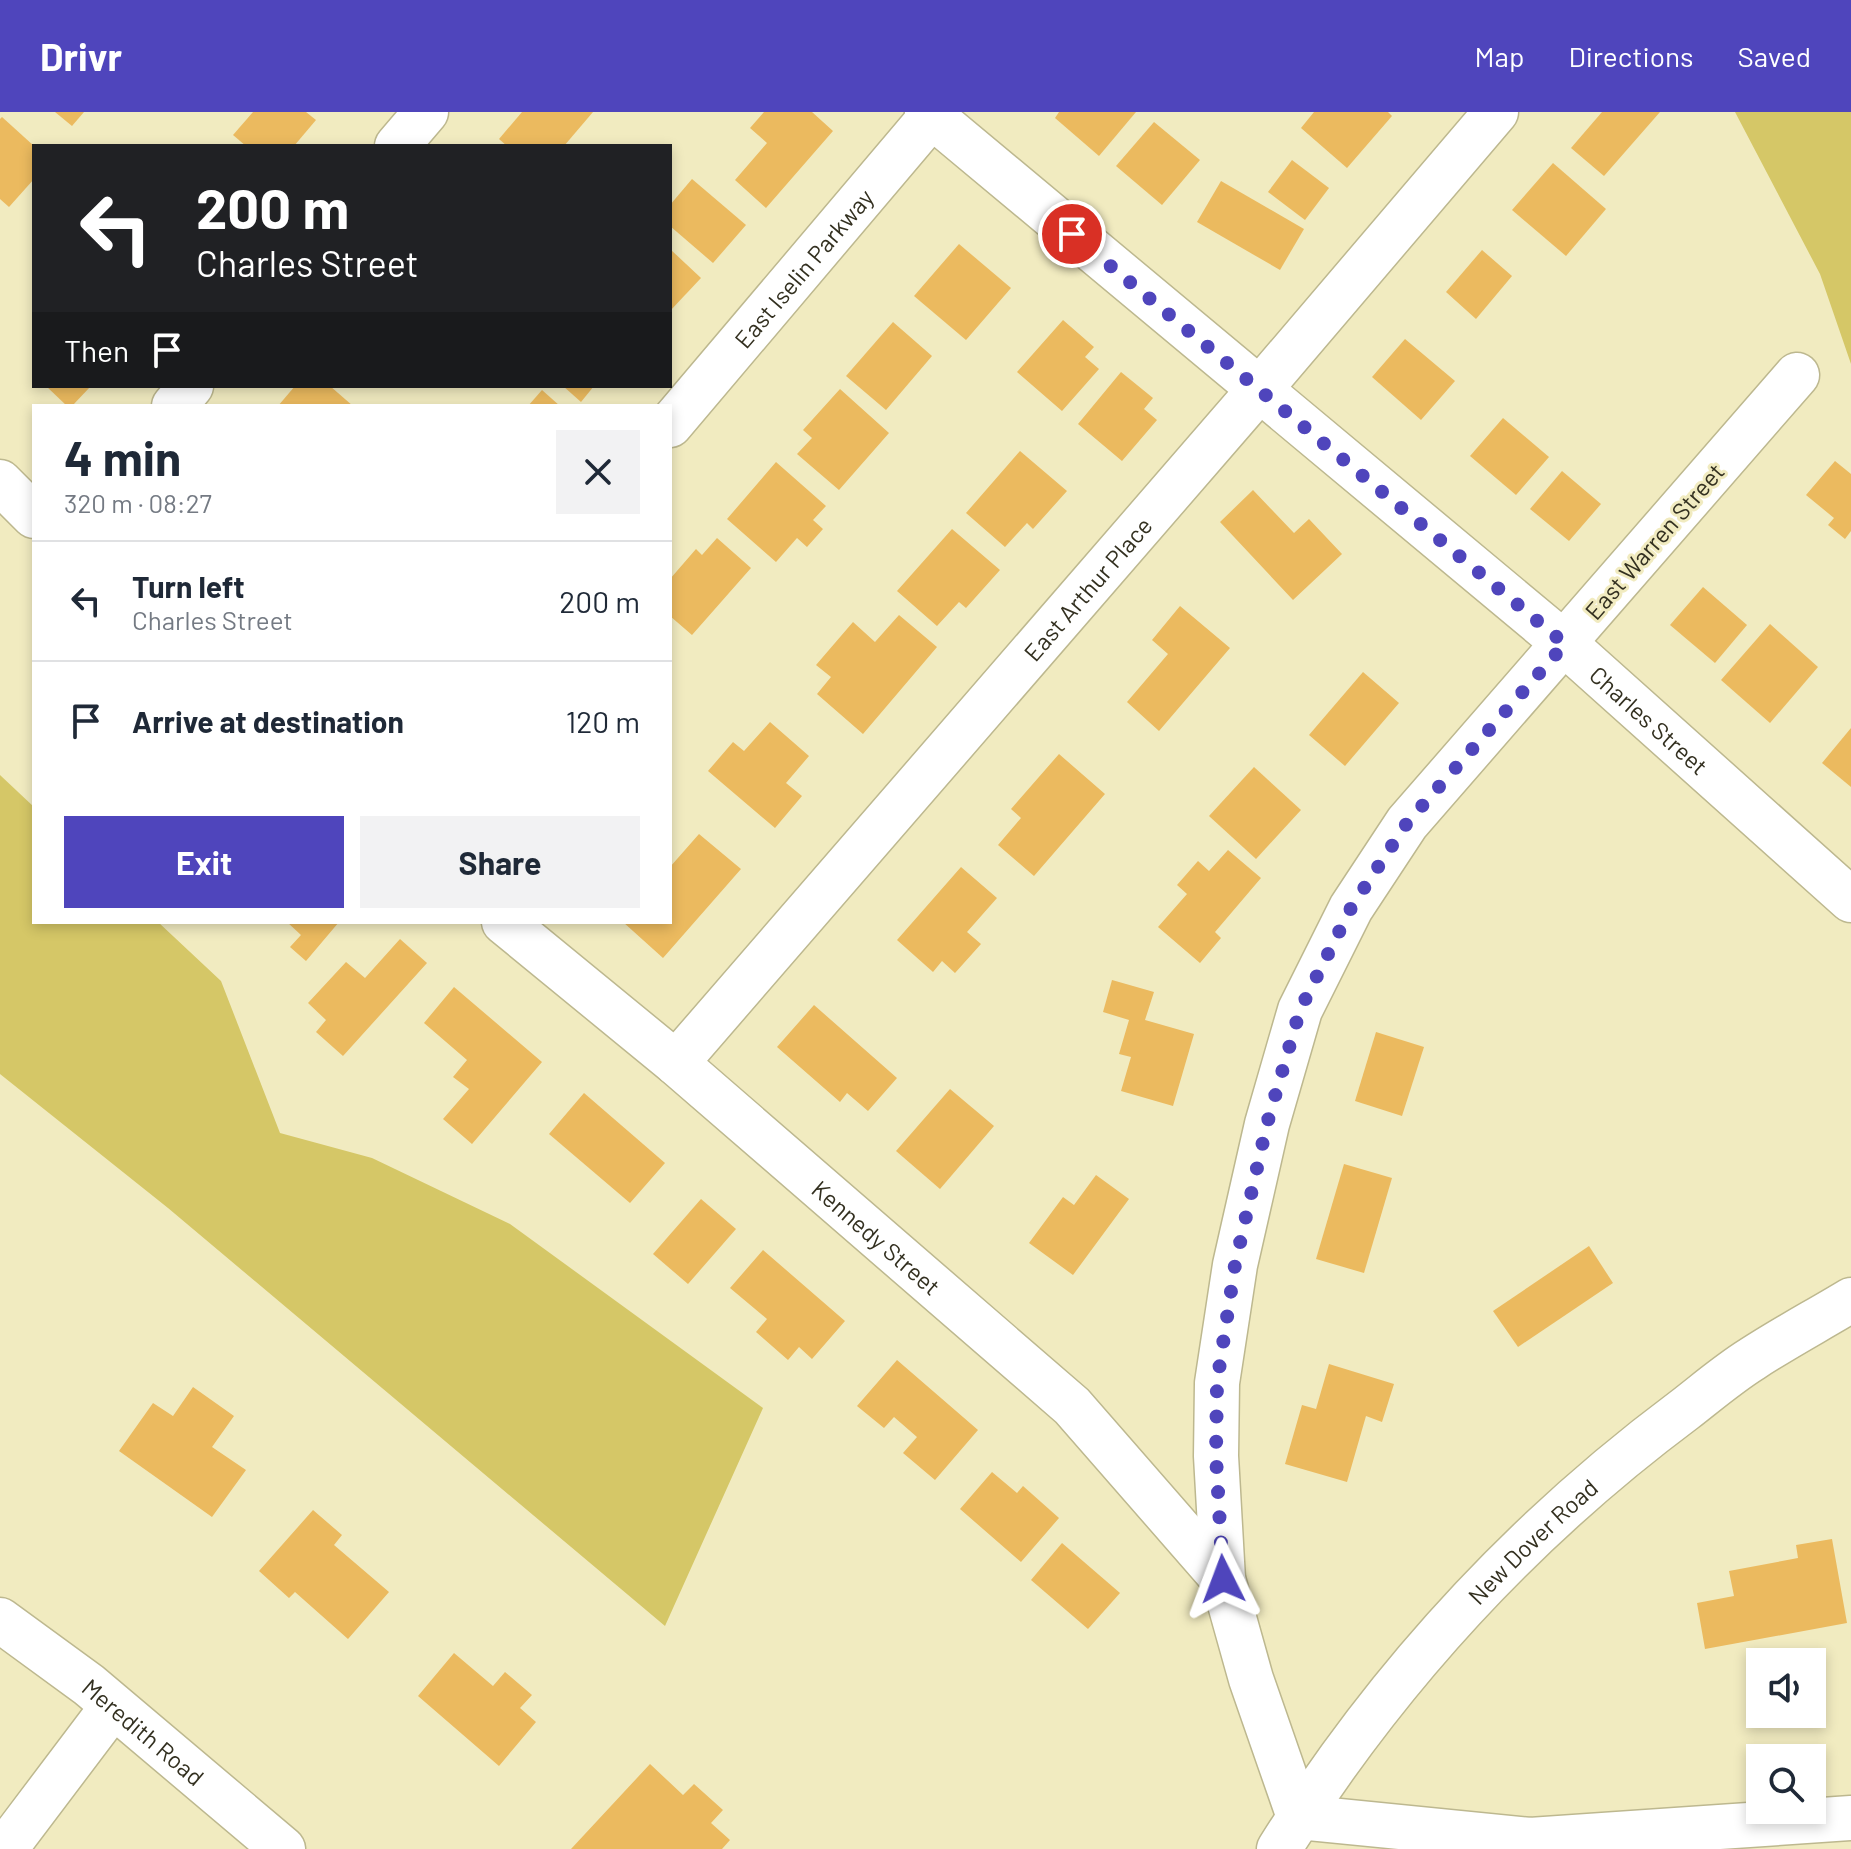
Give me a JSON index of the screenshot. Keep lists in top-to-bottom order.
{
  "streets": {
    "street": [
      "East Iselin Parkway",
      "East Warren Street",
      "East Arthur Place",
      "Charles Street",
      "Kennedy Street",
      "New Dover Road",
      "Meredith Road"
    ]
  },
  "crossings": [
    ["East Iselin Parkway", "Charles Street"],
    ["East Warren Street", "Charles Street"],
    ["East Warren Street", "Kennedy Street"],
    ["East Warren Street", "New Dover Road"],
    ["East Arthur Place", "Charles Street"],
    ["East Arthur Place", "Kennedy Street"]
  ],
  "page": {
    "header": "Drivr",
    "nav": ["Map", "Directions", "Saved"],
    "turn": ["200 m", "Charles Street"],
    "then": "Then",
    "heading": ["4 min", "320 m · 08:27"],
    "list": [
      {
        "name": "Turn left",
        "note": "Charles Street",
        "value": "200 m"
      },
      {
        "name": "Arrive at destination",
        "value": "120 m"
      }
    ],
    "buttons": ["Exit", "Share"]
  }
}
